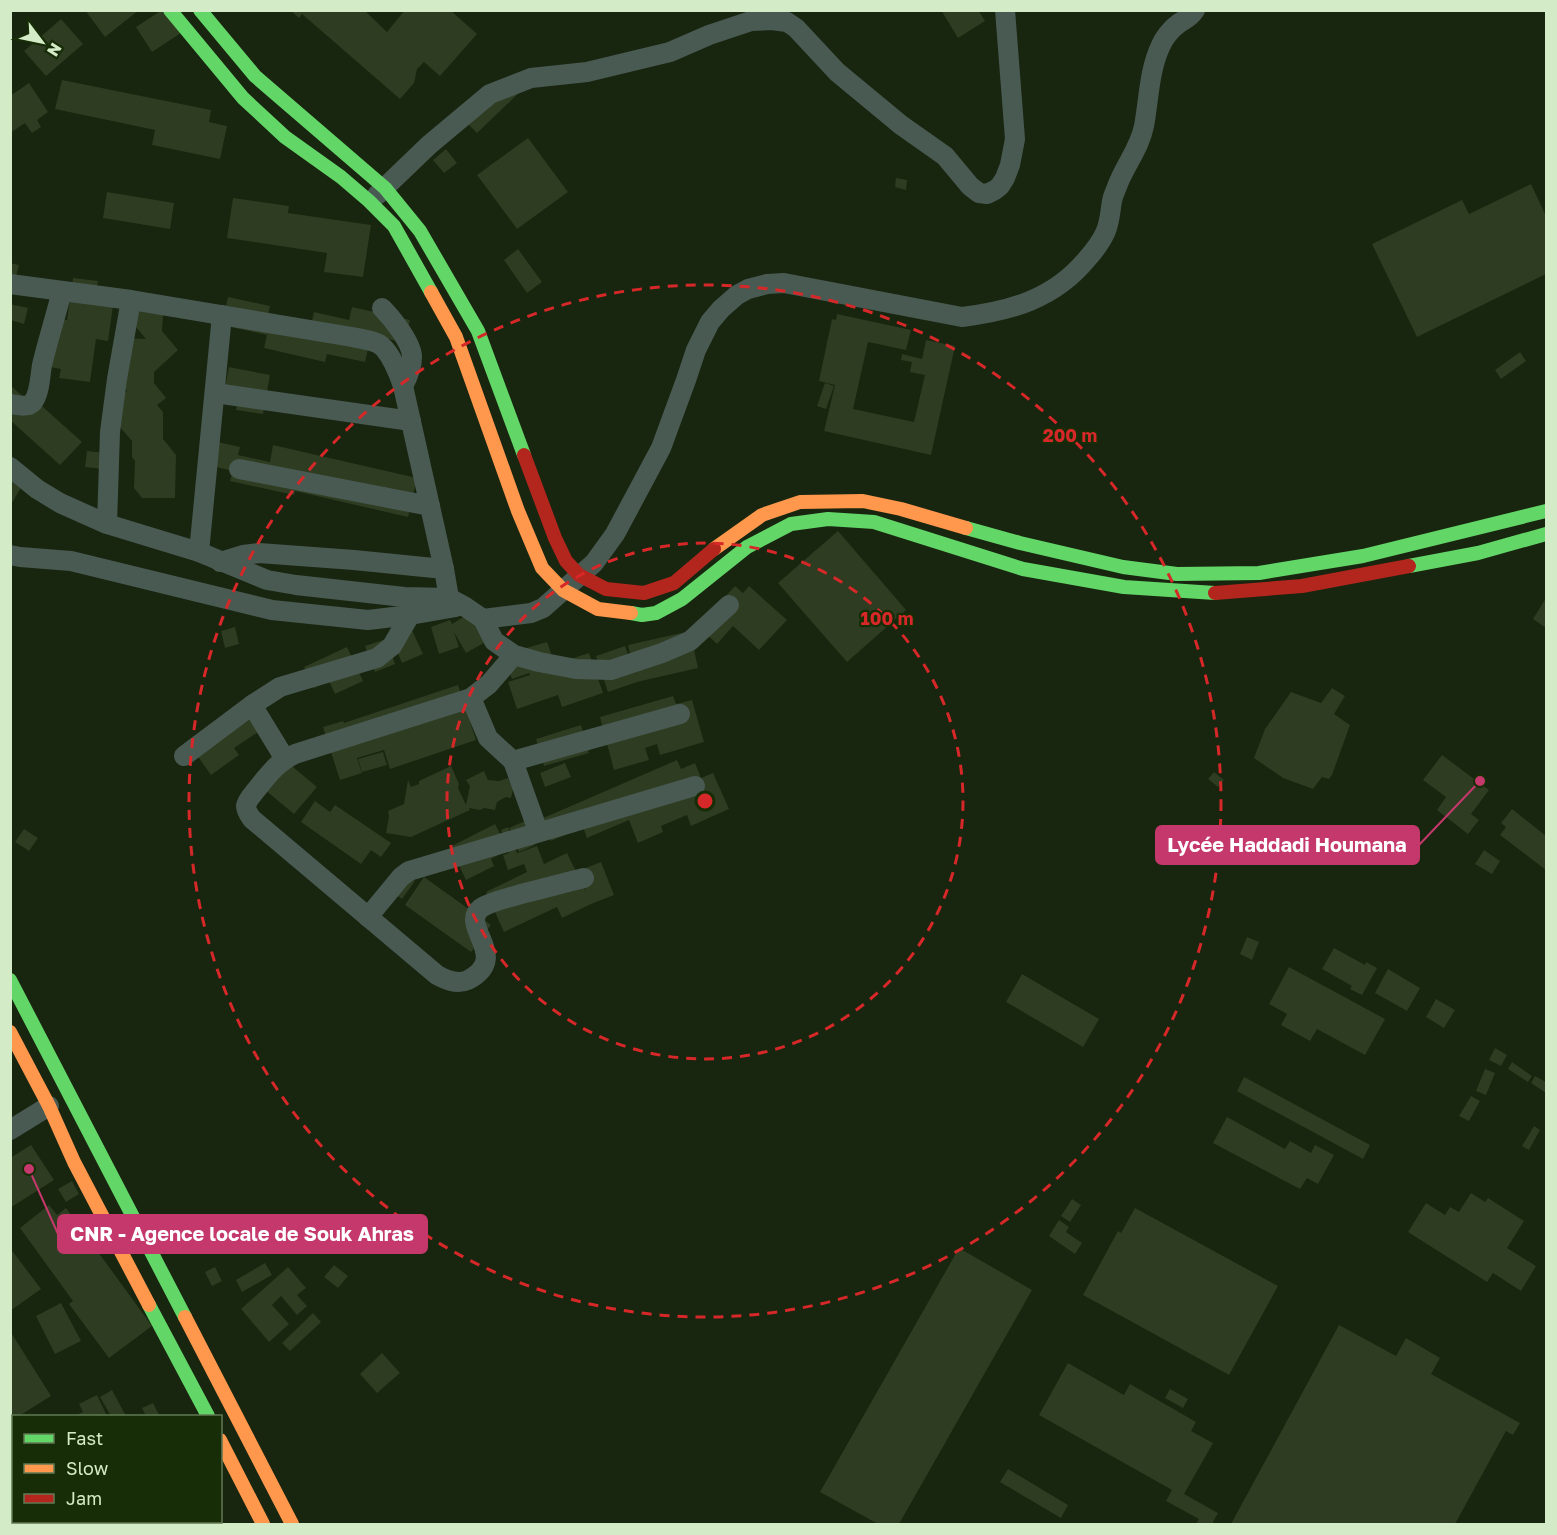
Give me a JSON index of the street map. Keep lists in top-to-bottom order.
{
  "places": ["Lycée Haddadi Houmana", "CNR - Agence locale de Souk Ahras"],
  "legend": ["Fast", "Slow", "Jam"],
  "north": "bottom right",
  "rings": ["200 m", "100 m"]
}
